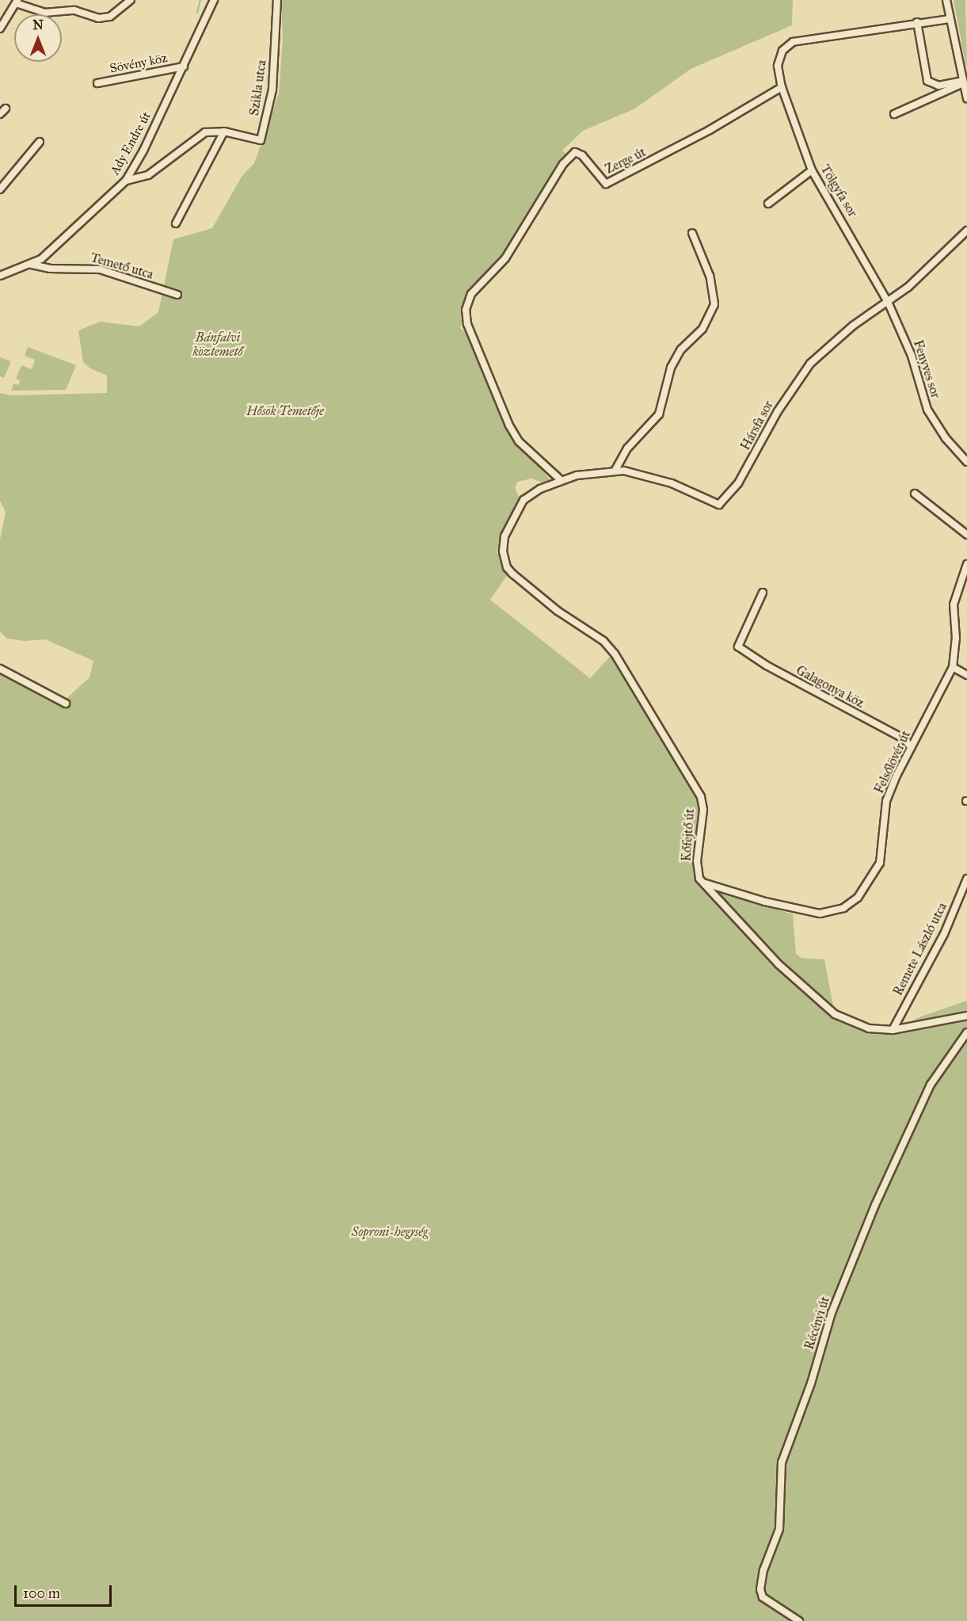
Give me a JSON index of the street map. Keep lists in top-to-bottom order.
{
  "streets": {
    "street": [
      "Sövény köz",
      "Szikla utca",
      "Ady Endre út",
      "Zerge út",
      "Tölgyfa sor",
      "Temető utca",
      "Fenyves sor",
      "Hársfa sor",
      "Galagonya köz",
      "Felsőlövér út",
      "Kőfejtő út",
      "Remete László utca",
      "Récényi út"
    ]
  },
  "crossings": [
    ["Sövény köz", "Ady Endre út"],
    ["Szikla utca", "Ady Endre út"],
    ["Ady Endre út", "Temető utca"],
    ["Zerge út", "Tölgyfa sor"],
    ["Zerge út", "Hársfa sor"],
    ["Tölgyfa sor", "Fenyves sor"],
    ["Tölgyfa sor", "Hársfa sor"],
    ["Fenyves sor", "Hársfa sor"],
    ["Hársfa sor", "Kőfejtő út"],
    ["Galagonya köz", "Felsőlövér út"],
    ["Felsőlövér út", "Kőfejtő út"],
    ["Kőfejtő út", "Remete László utca"]
  ],
  "parks": ["Bánfalvi köztemető", "Hősök Temetője", "Soproni-hegység"],
  "scale_bar": "100 m",
  "north": "top"
}
